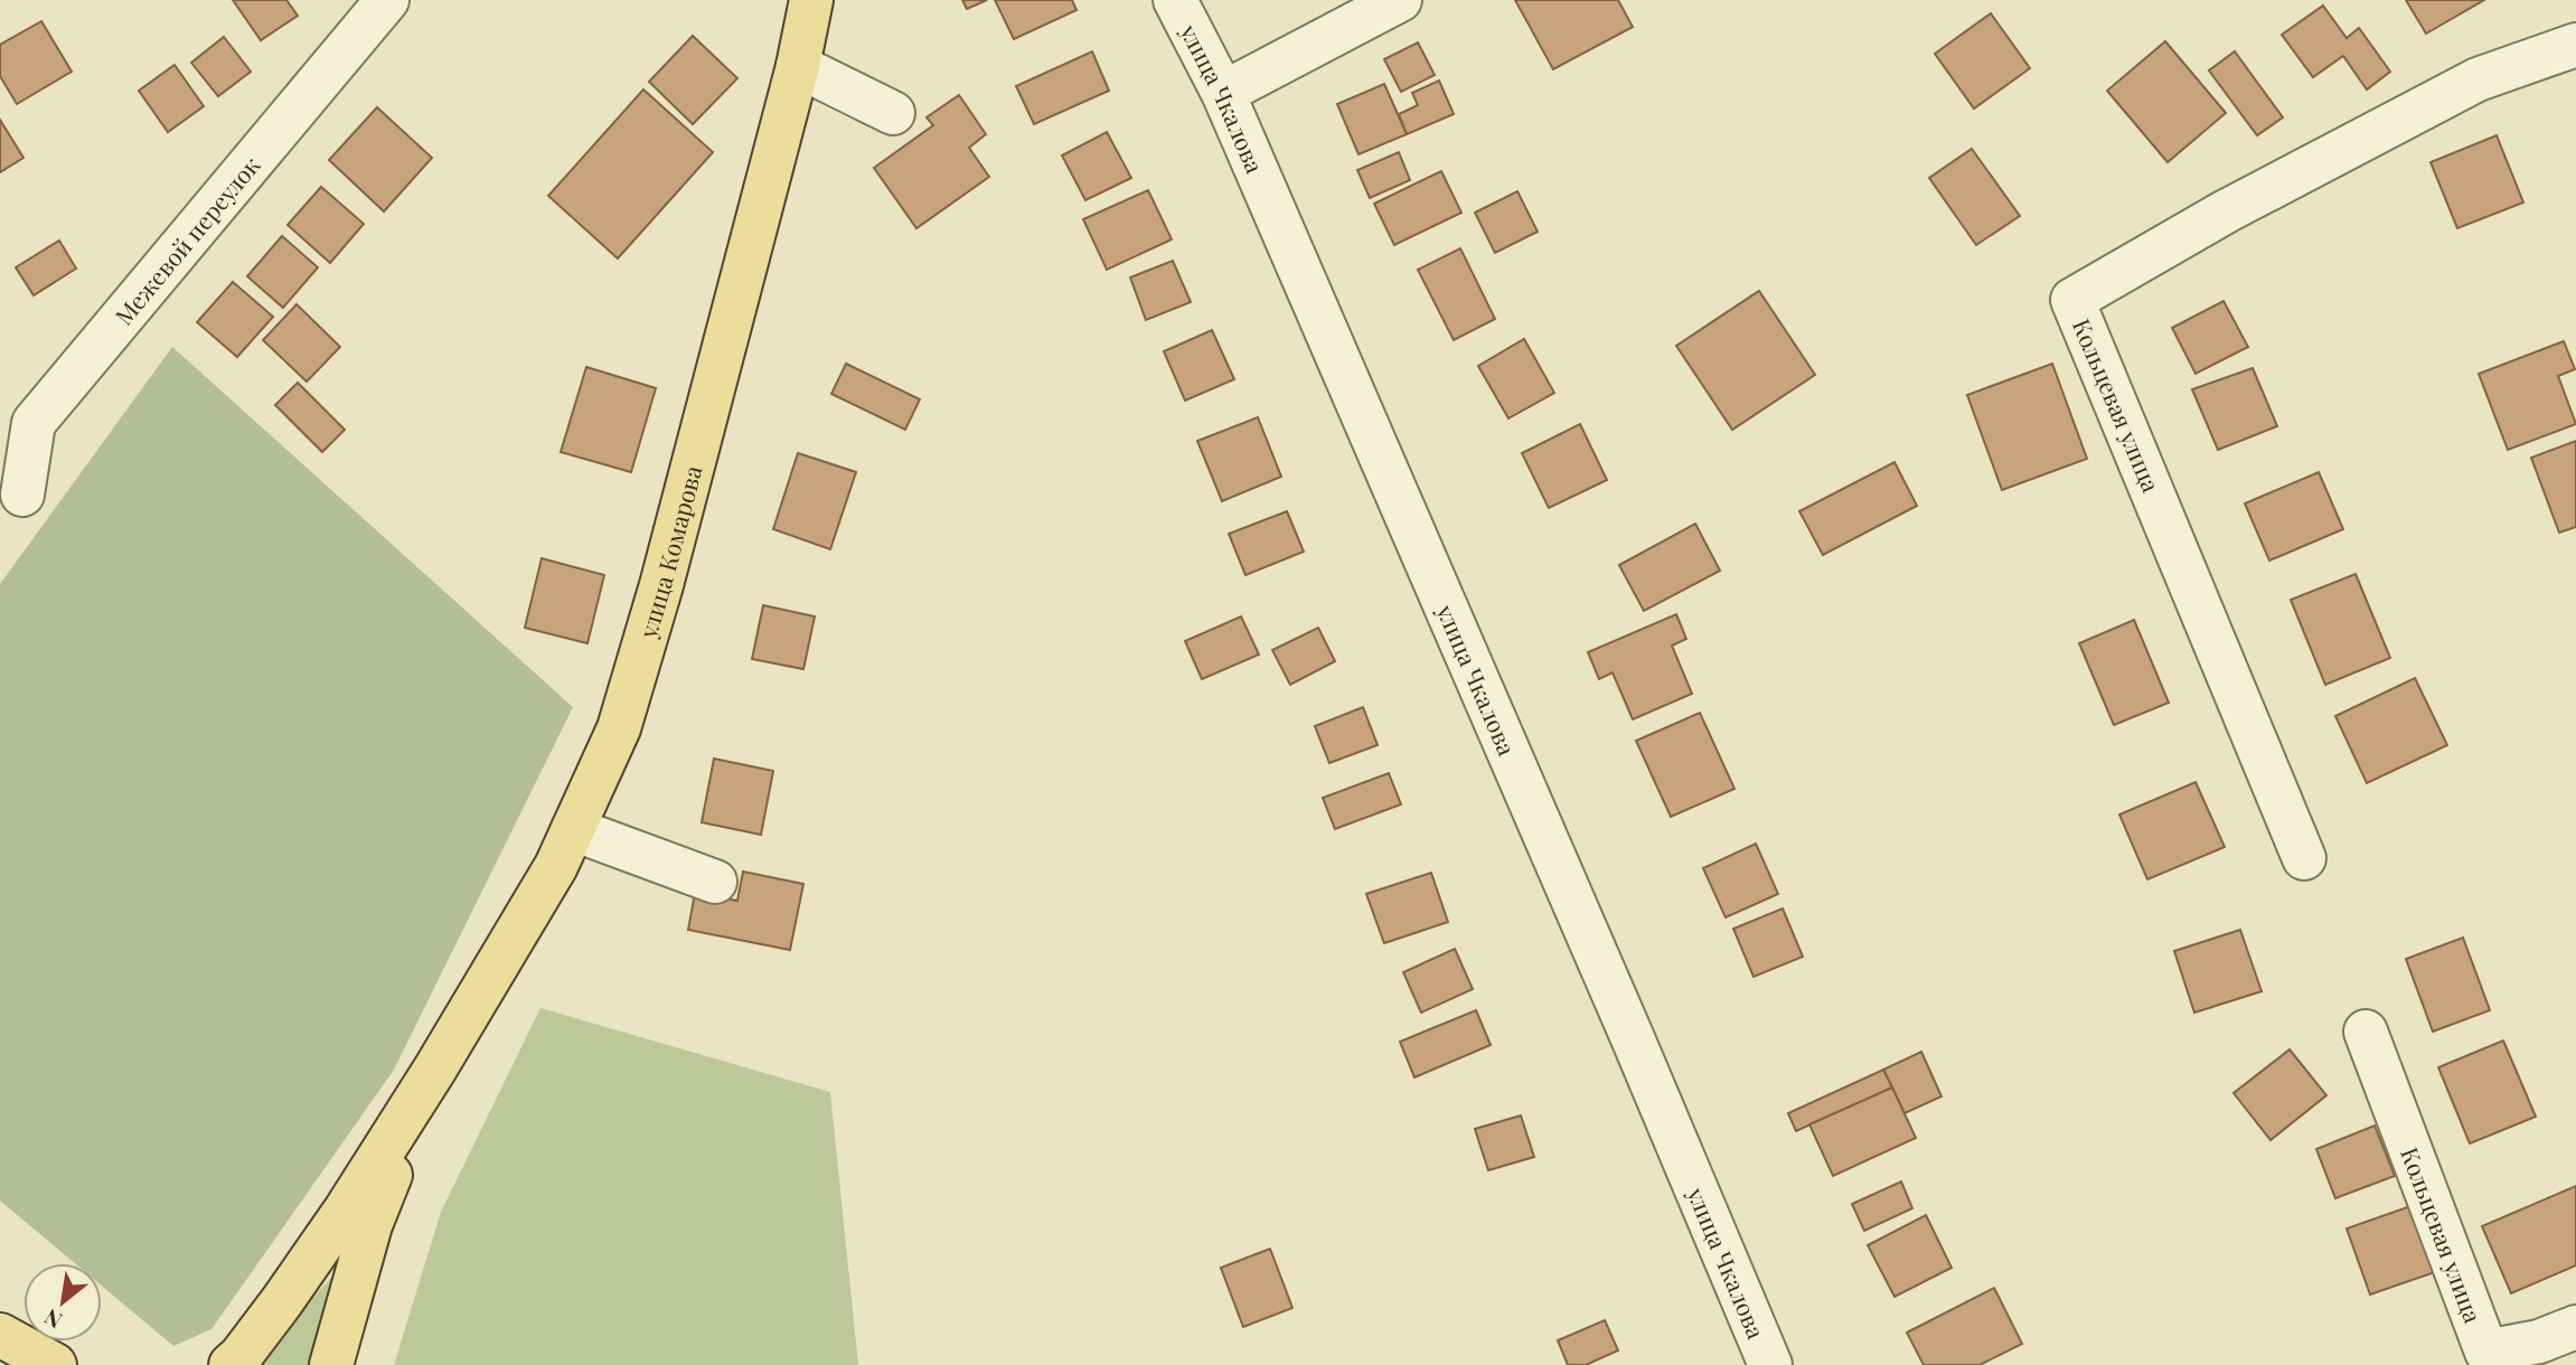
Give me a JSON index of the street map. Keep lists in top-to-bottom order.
{
  "streets": {
    "main road": ["улица Комарова"],
    "street": ["улица Чкалова", "Межевой переулок", "Кольцевая улица"]
  },
  "north": "bottom left"
}
